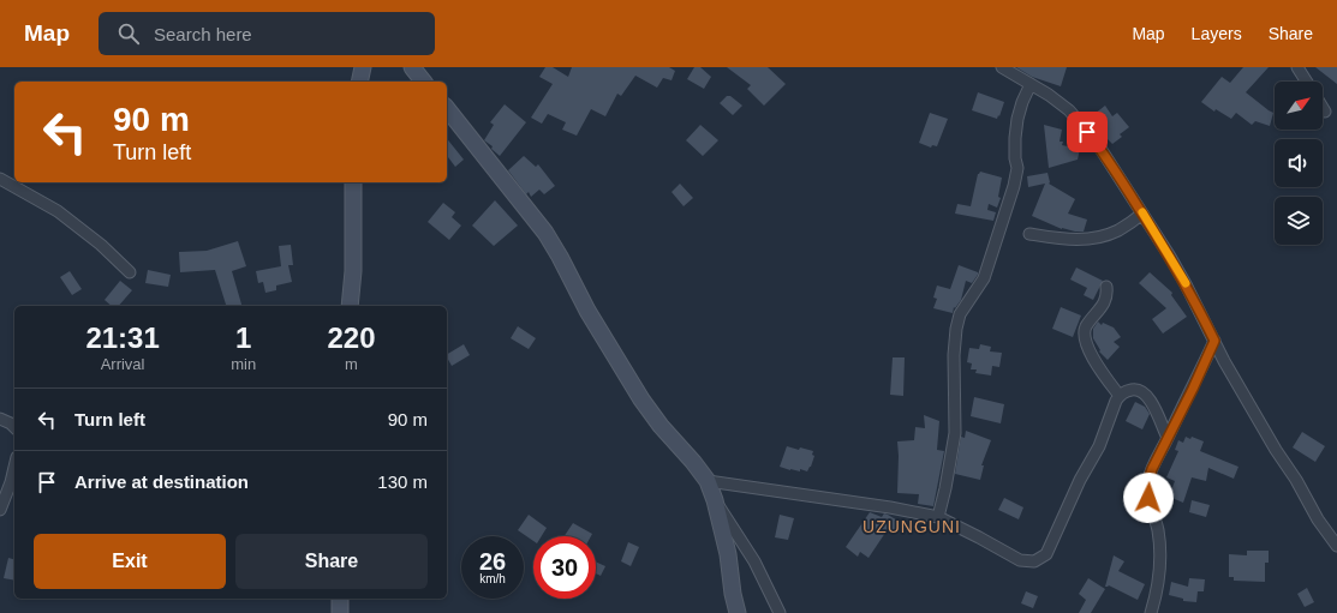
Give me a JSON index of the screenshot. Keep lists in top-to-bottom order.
{
  "districts": ["UZUNGUNI"],
  "north": "top right",
  "page": {
    "header": "Map",
    "search": "Search here",
    "nav": ["Map", "Layers", "Share"],
    "turn": ["90 m", "Turn left"],
    "eta": [
      "21:31",
      "Arrival",
      "1",
      "min",
      "220",
      "m"
    ],
    "list": [
      {
        "name": "Turn left",
        "value": "90 m"
      },
      {
        "name": "Arrive at destination",
        "value": "130 m"
      }
    ],
    "buttons": ["Exit", "Share"],
    "speed": "26 km/h",
    "limit": "30"
  }
}
